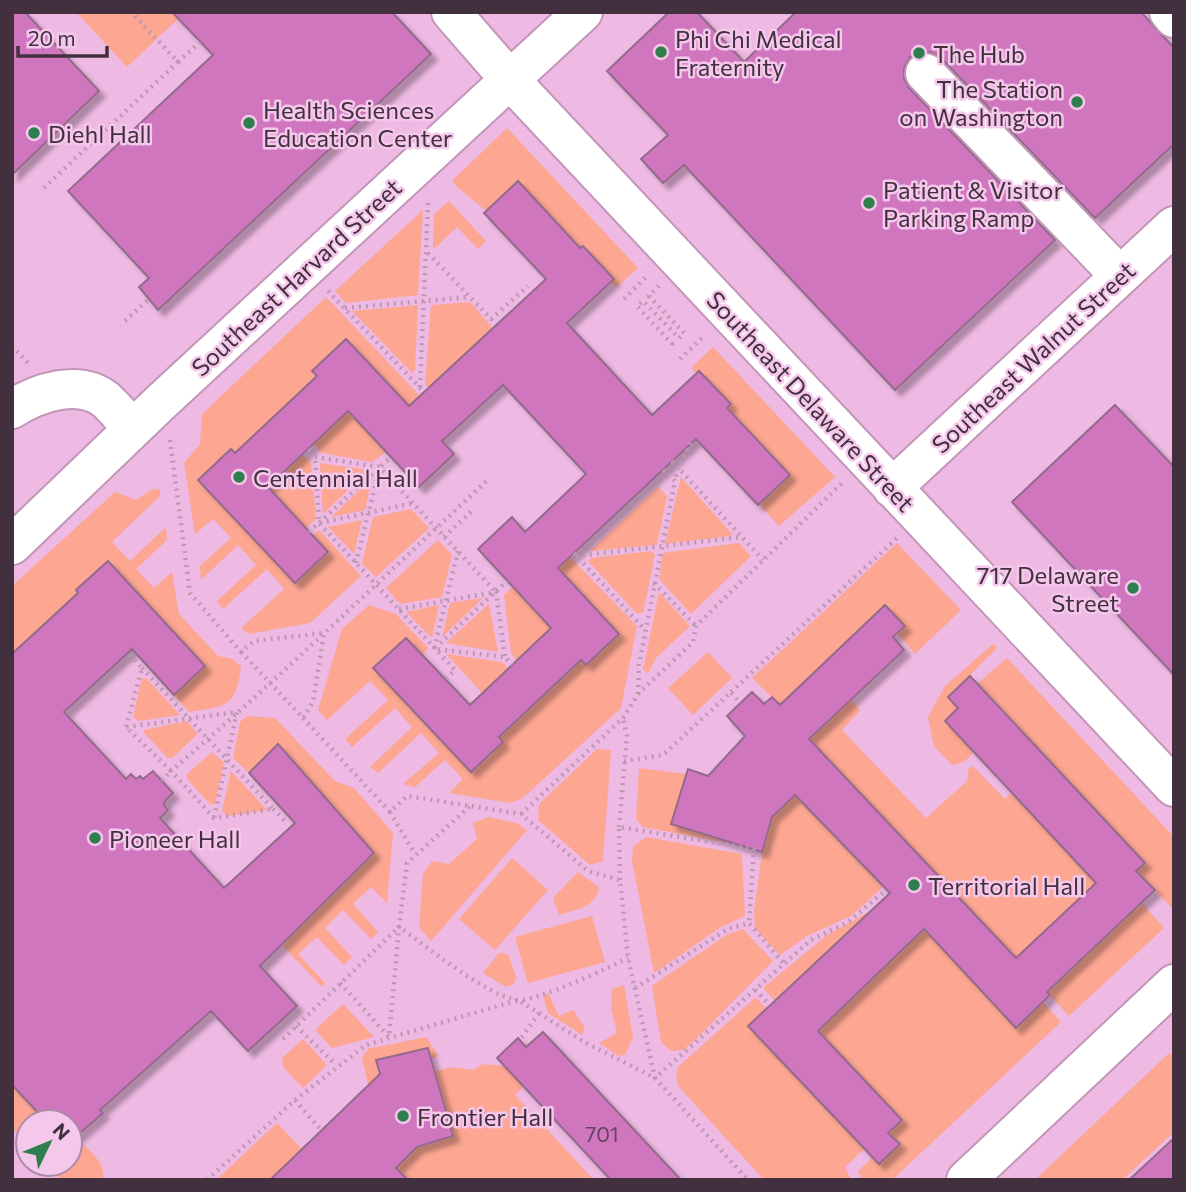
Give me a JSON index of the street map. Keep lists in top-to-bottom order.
{
  "streets": {
    "street": ["Southeast Harvard Street", "Southeast Walnut Street", "Southeast Delaware Street"]
  },
  "crossings": [
    ["Southeast Harvard Street", "Southeast Delaware Street"],
    ["Southeast Walnut Street", "Southeast Delaware Street"]
  ],
  "places": [
    "Phi Chi Medical Fraternity",
    "The Hub",
    "The Station on Washington",
    "Health Sciences Education Center",
    "Diehl Hall",
    "Patient & Visitor Parking Ramp",
    "Centennial Hall",
    "717 Delaware Street",
    "Pioneer Hall",
    "Territorial Hall",
    "Frontier Hall"
  ],
  "house_numbers": ["701"],
  "scale_bar": "20 m",
  "north": "top right"
}
